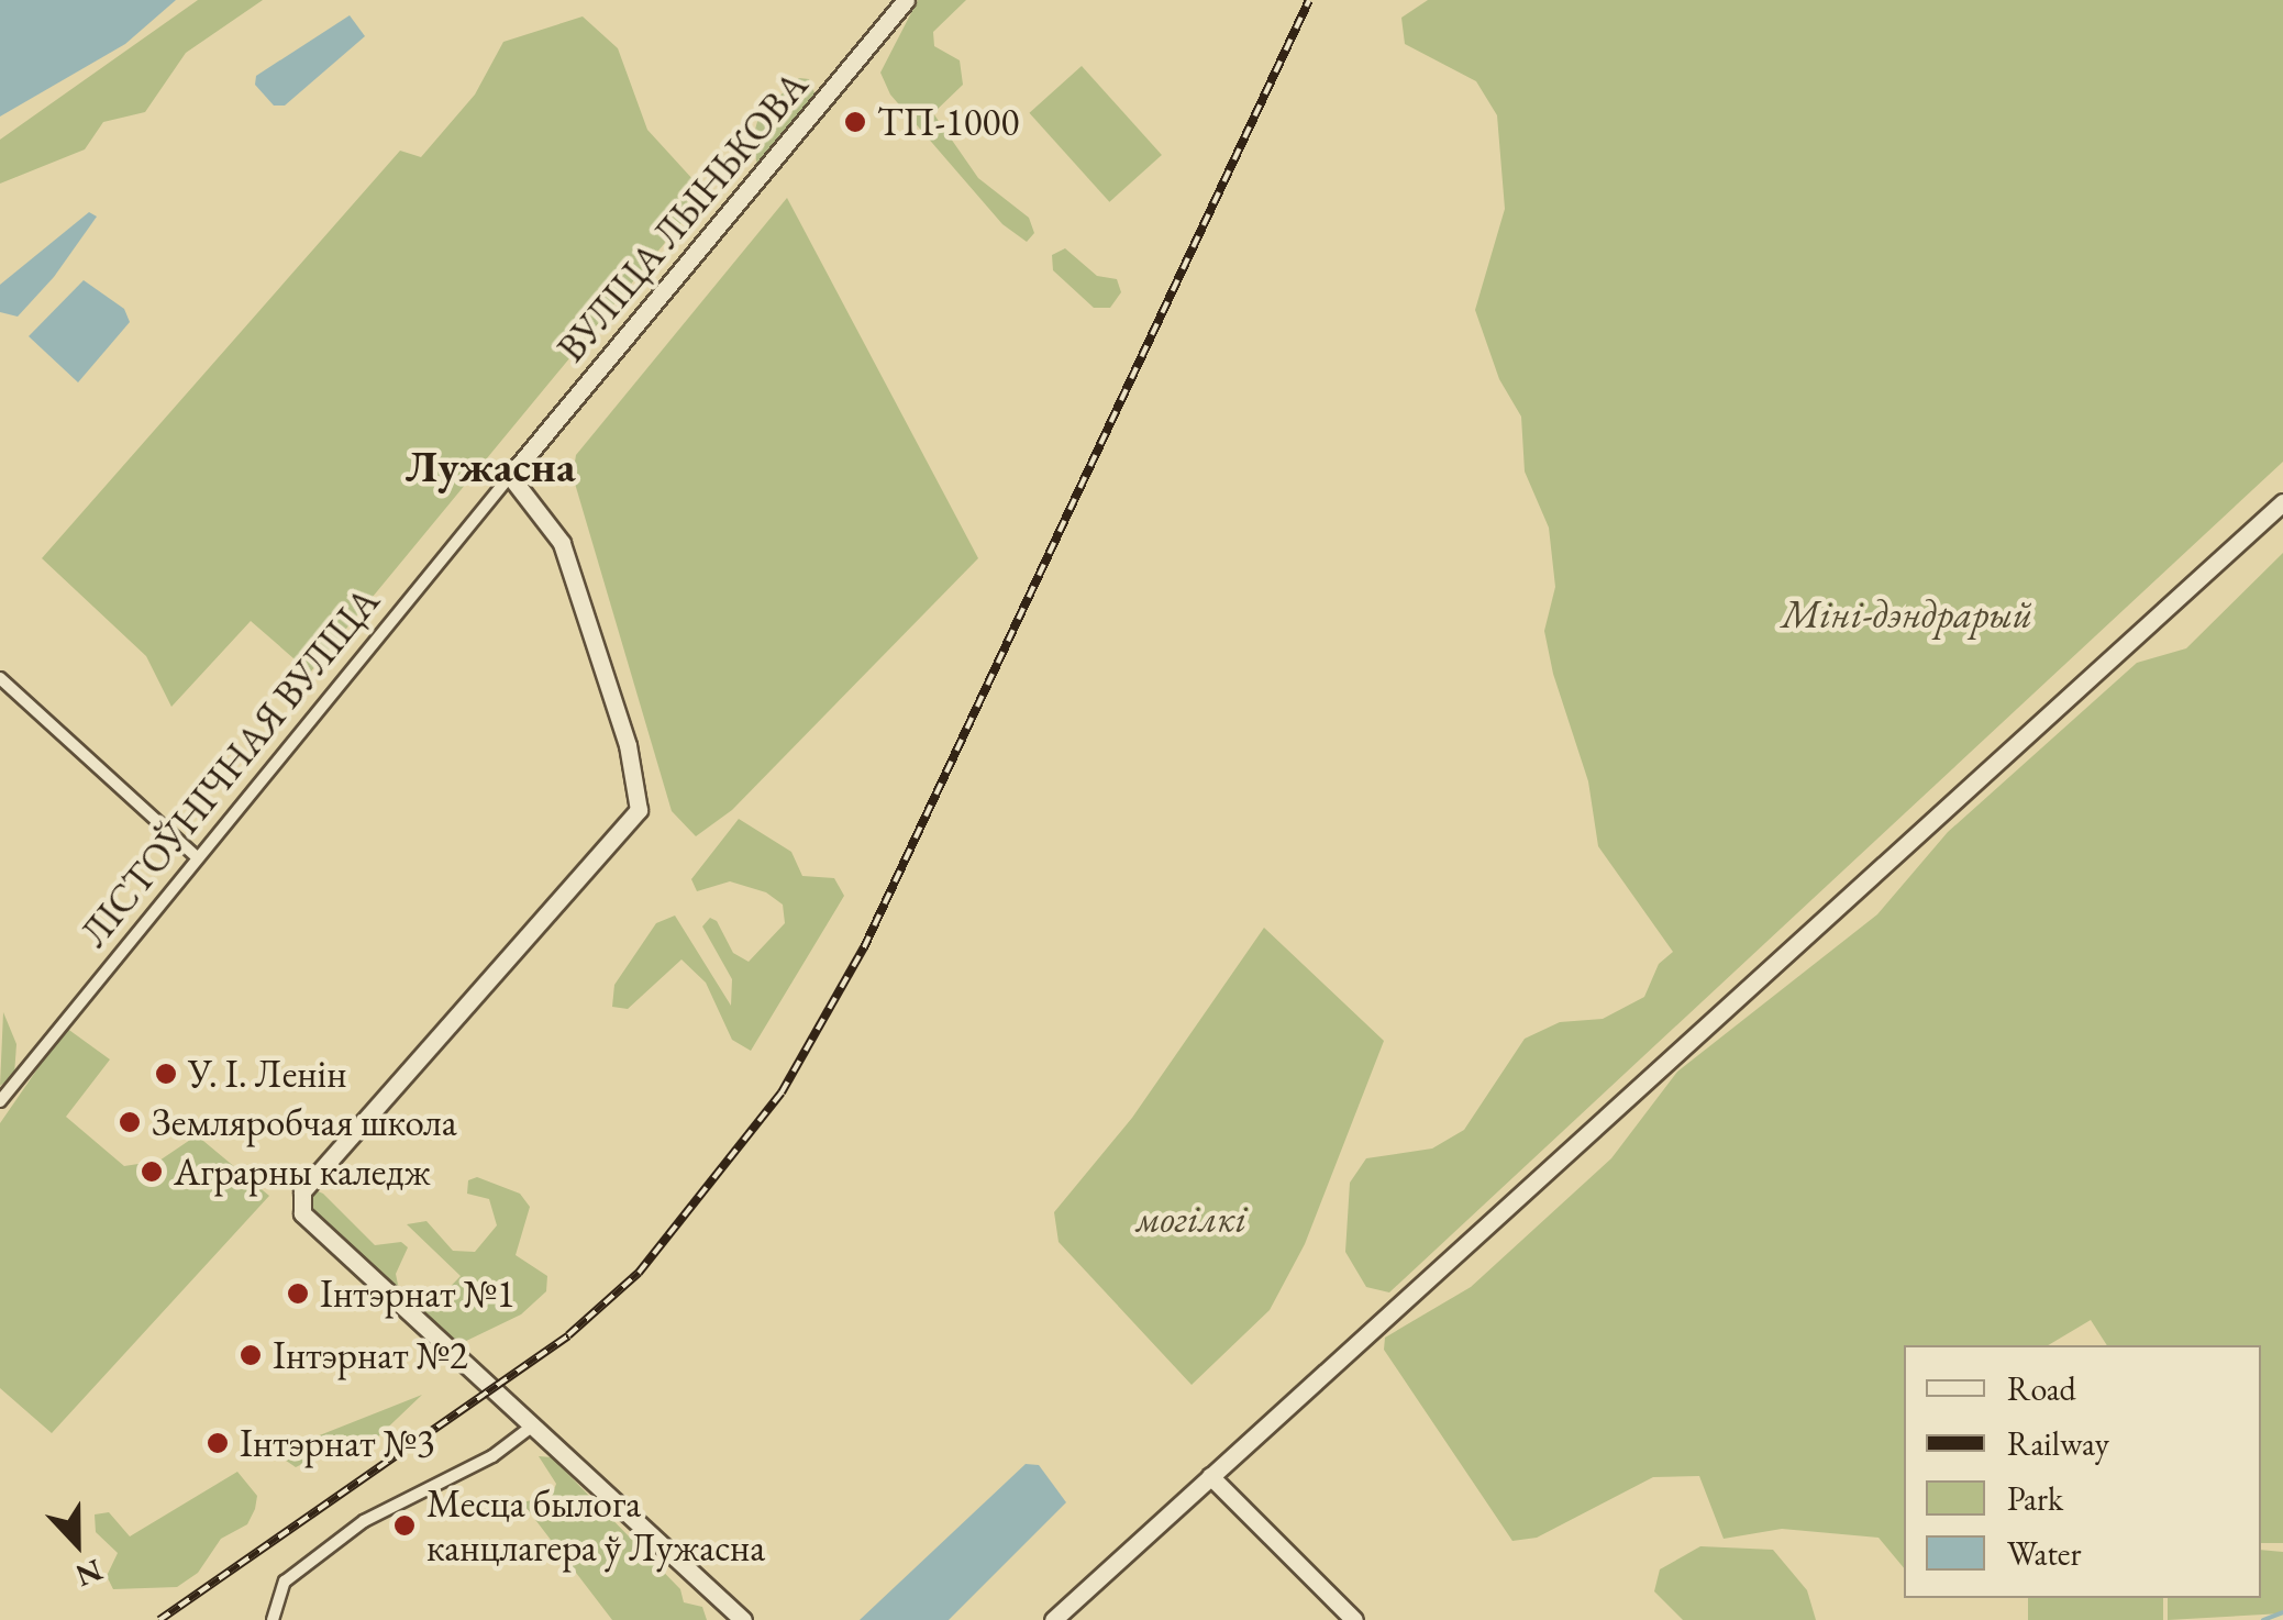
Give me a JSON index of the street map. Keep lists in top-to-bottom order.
{
  "streets": {
    "street": ["ВУЛІЦА ЛЫНЬКОВА", "ЛІСТОЎНІЧНАЯ ВУЛІЦА"]
  },
  "crossings": [
    ["ВУЛІЦА ЛЫНЬКОВА", "ЛІСТОЎНІЧНАЯ ВУЛІЦА"]
  ],
  "districts": ["Лужасна"],
  "parks": ["Міні-дэндрарый", "могілкі"],
  "places": [
    "ТП-1000",
    "У. І. Ленін",
    "Земляробчая школа",
    "Аграрны каледж",
    "Інтэрнат №1",
    "Інтэрнат №2",
    "Інтэрнат №3",
    "Месца былога канцлагера ў Лужасна"
  ],
  "legend": [
    "Road",
    "Railway",
    "Park",
    "Water"
  ],
  "north": "bottom"
}
